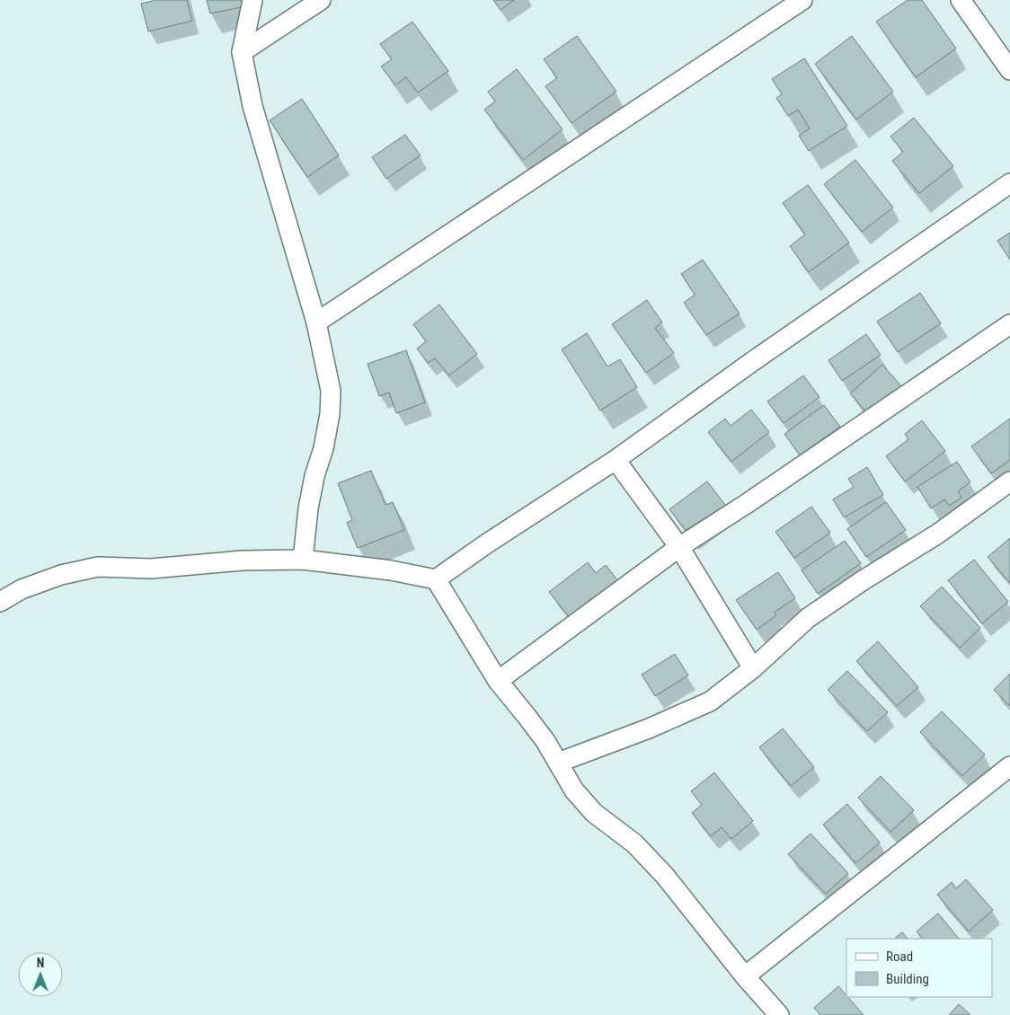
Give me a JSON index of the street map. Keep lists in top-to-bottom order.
{
  "legend": ["Road", "Building"],
  "north": "top"
}
